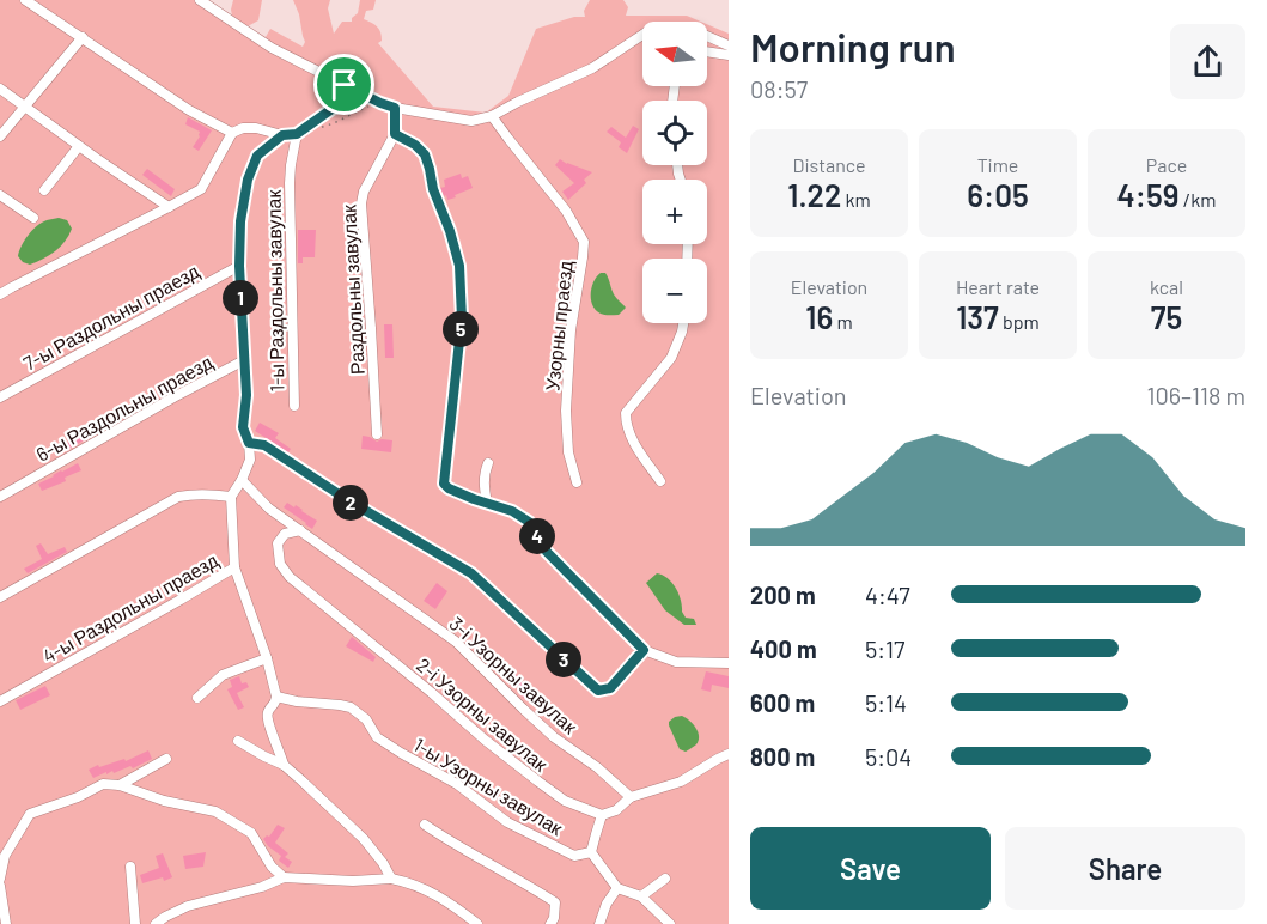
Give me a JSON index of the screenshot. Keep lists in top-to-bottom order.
{
  "streets": {
    "street": [
      "Раздольны завулак",
      "1-ы Раздольны завулак",
      "7-ы Раздольны праезд",
      "Узорны праезд",
      "6-ы Раздольны праезд",
      "4-ы Раздольны праезд",
      "3-і Узорны завулак",
      "2-і Узорны завулак",
      "1-ы Узорны завулак"
    ]
  },
  "crossings": [
    ["7-ы Раздольны праезд", "6-ы Раздольны праезд"],
    ["4-ы Раздольны праезд", "1-ы Узорны завулак"],
    ["3-і Узорны завулак", "2-і Узорны завулак"]
  ],
  "north": "left",
  "page": {
    "heading": ["Morning run", "08:57"],
    "map_buttons": ["+", "−"],
    "stats": [
      ["Distance", "1.22 km"],
      ["Time", "6:05"],
      ["Pace", "4:59 /km"],
      ["Elevation", "16 m"],
      ["Heart rate", "137 bpm"],
      ["kcal", "75"]
    ],
    "pins": [
      "1",
      "5",
      "2",
      "4",
      "3"
    ],
    "chart": ["Elevation", "106–118 m"],
    "list": [
      {
        "name": "200 m",
        "note": "4:47"
      },
      {
        "name": "400 m",
        "note": "5:17"
      },
      {
        "name": "600 m",
        "note": "5:14"
      },
      {
        "name": "800 m",
        "note": "5:04"
      }
    ],
    "buttons": ["Save", "Share"]
  }
}
